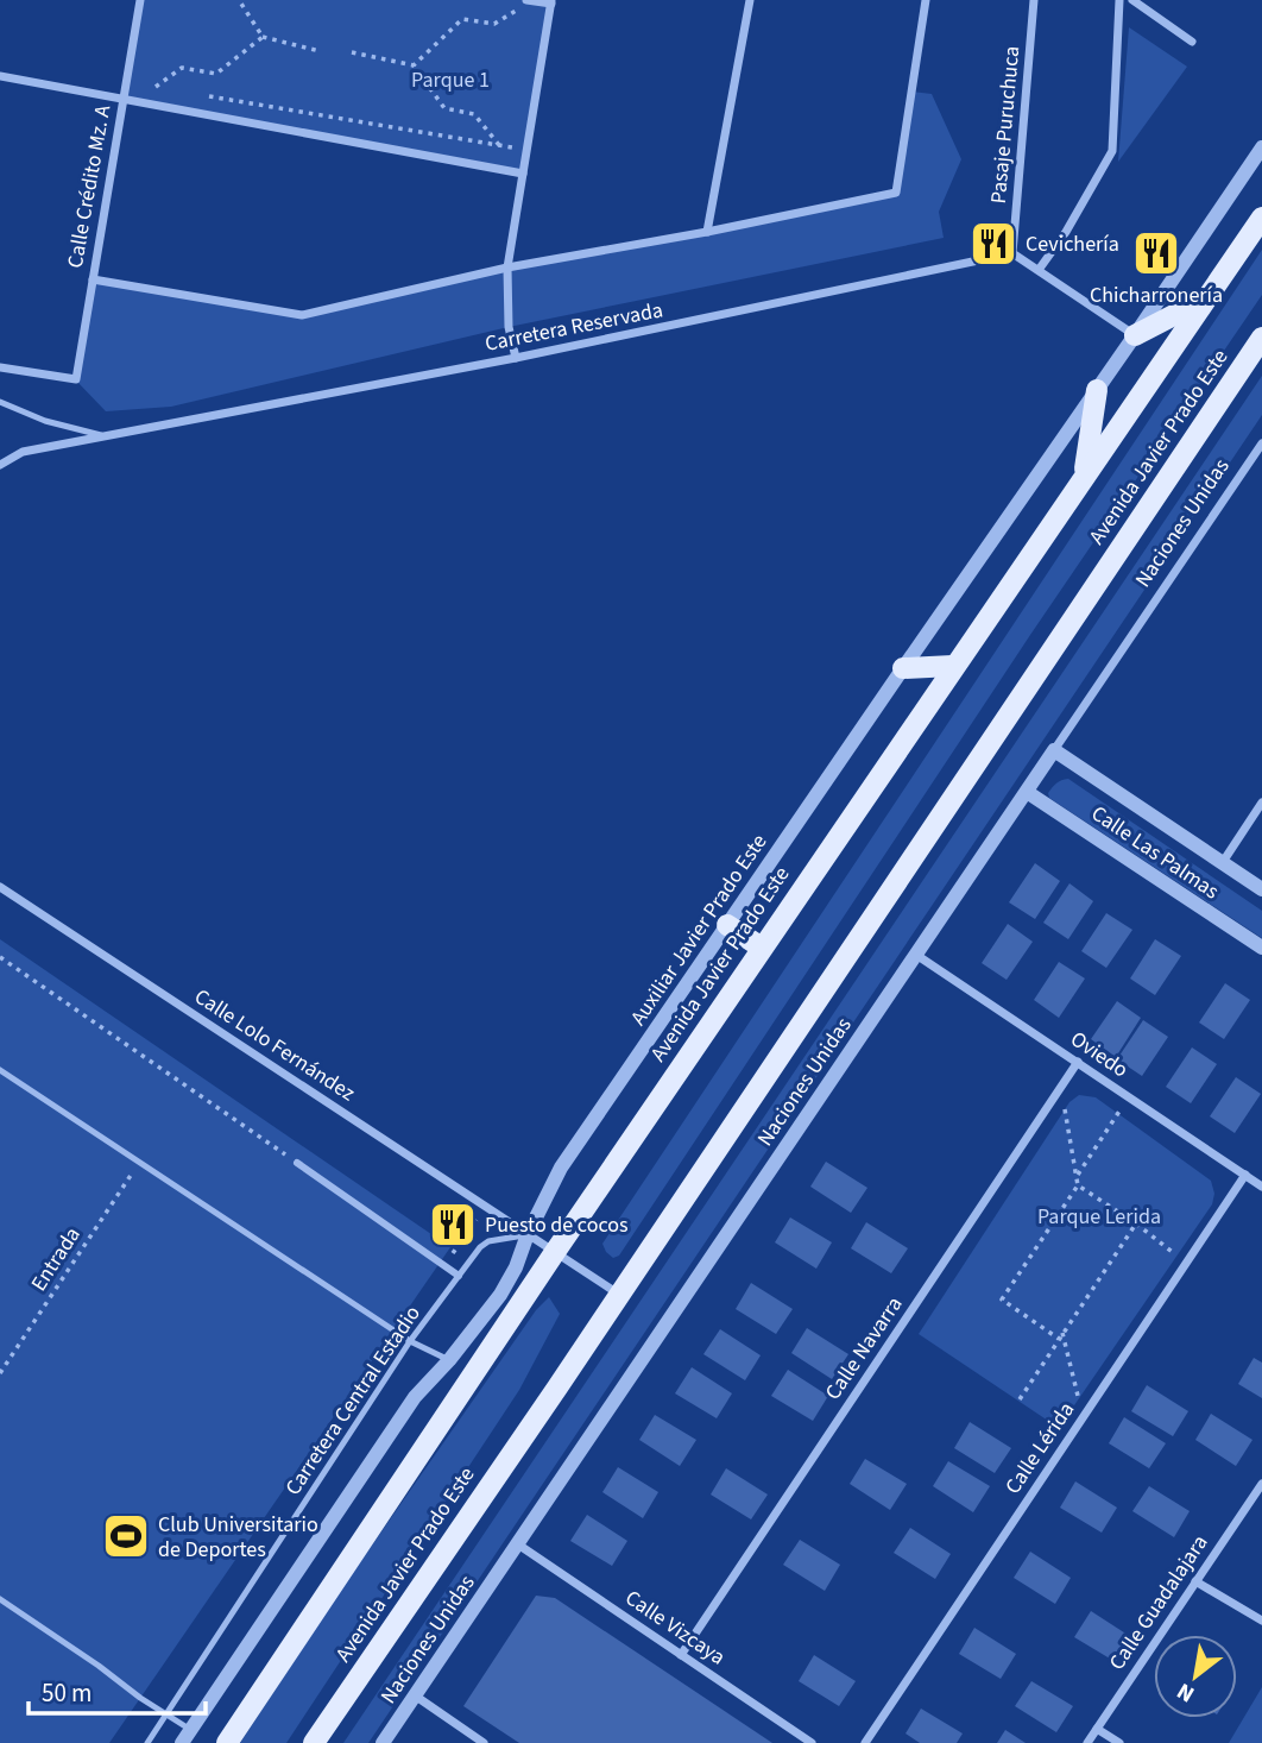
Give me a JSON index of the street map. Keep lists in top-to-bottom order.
{
  "streets": {
    "main road": ["Avenida Javier Prado Este"],
    "street": [
      "Pasaje Puruchuca",
      "Calle Crédito Mz. A",
      "Carretera Reservada",
      "Naciones Unidas",
      "Calle Las Palmas",
      "Auxiliar Javier Prado Este",
      "Calle Lolo Fernández",
      "Oviedo",
      "Calle Navarra",
      "Calle Lérida",
      "Calle Guadalajara",
      "Calle Vizcaya"
    ],
    "lane": ["Carretera Central Estadio"],
    "path": ["Entrada"]
  },
  "crossings": [
    ["Pasaje Puruchuca", "Carretera Reservada"],
    ["Naciones Unidas", "Calle Las Palmas"],
    ["Naciones Unidas", "Oviedo"],
    ["Naciones Unidas", "Calle Vizcaya"],
    ["Auxiliar Javier Prado Este", "Calle Lolo Fernández"],
    ["Auxiliar Javier Prado Este", "Carretera Central Estadio"],
    ["Calle Lolo Fernández", "Carretera Central Estadio"],
    ["Oviedo", "Calle Navarra"],
    ["Oviedo", "Calle Lérida"],
    ["Calle Navarra", "Calle Vizcaya"]
  ],
  "parks": ["Parque 1", "Parque Lerida"],
  "places": {
    "restaurant": ["Cevichería", "Chicharronería", "Puesto de cocos"],
    "sports": ["Club Universitario de Deportes"]
  },
  "scale_bar": "50 m",
  "north": "bottom left"
}
